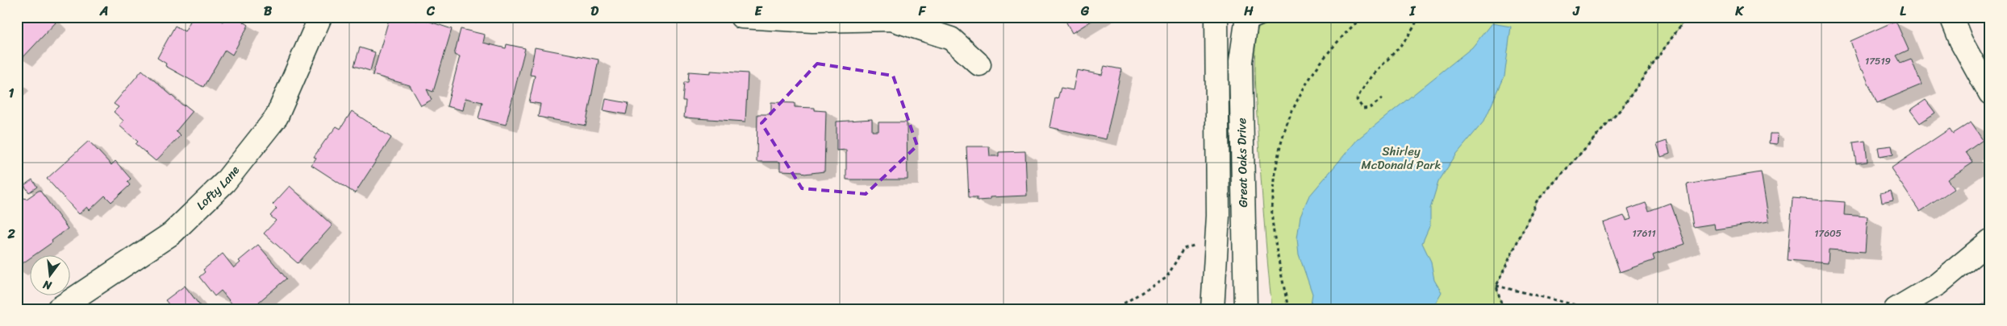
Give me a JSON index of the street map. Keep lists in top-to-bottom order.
{
  "streets": {
    "street": ["Great Oaks Drive", "Lofty Lane"]
  },
  "parks": ["Shirley McDonald Park"],
  "house_numbers": ["17519", "17611", "17605"],
  "north": "bottom",
  "grid": {
    "columns": [
      "A",
      "B",
      "C",
      "D",
      "E",
      "F",
      "G",
      "H",
      "I",
      "J",
      "K",
      "L"
    ],
    "rows": ["1", "2"]
  }
}
